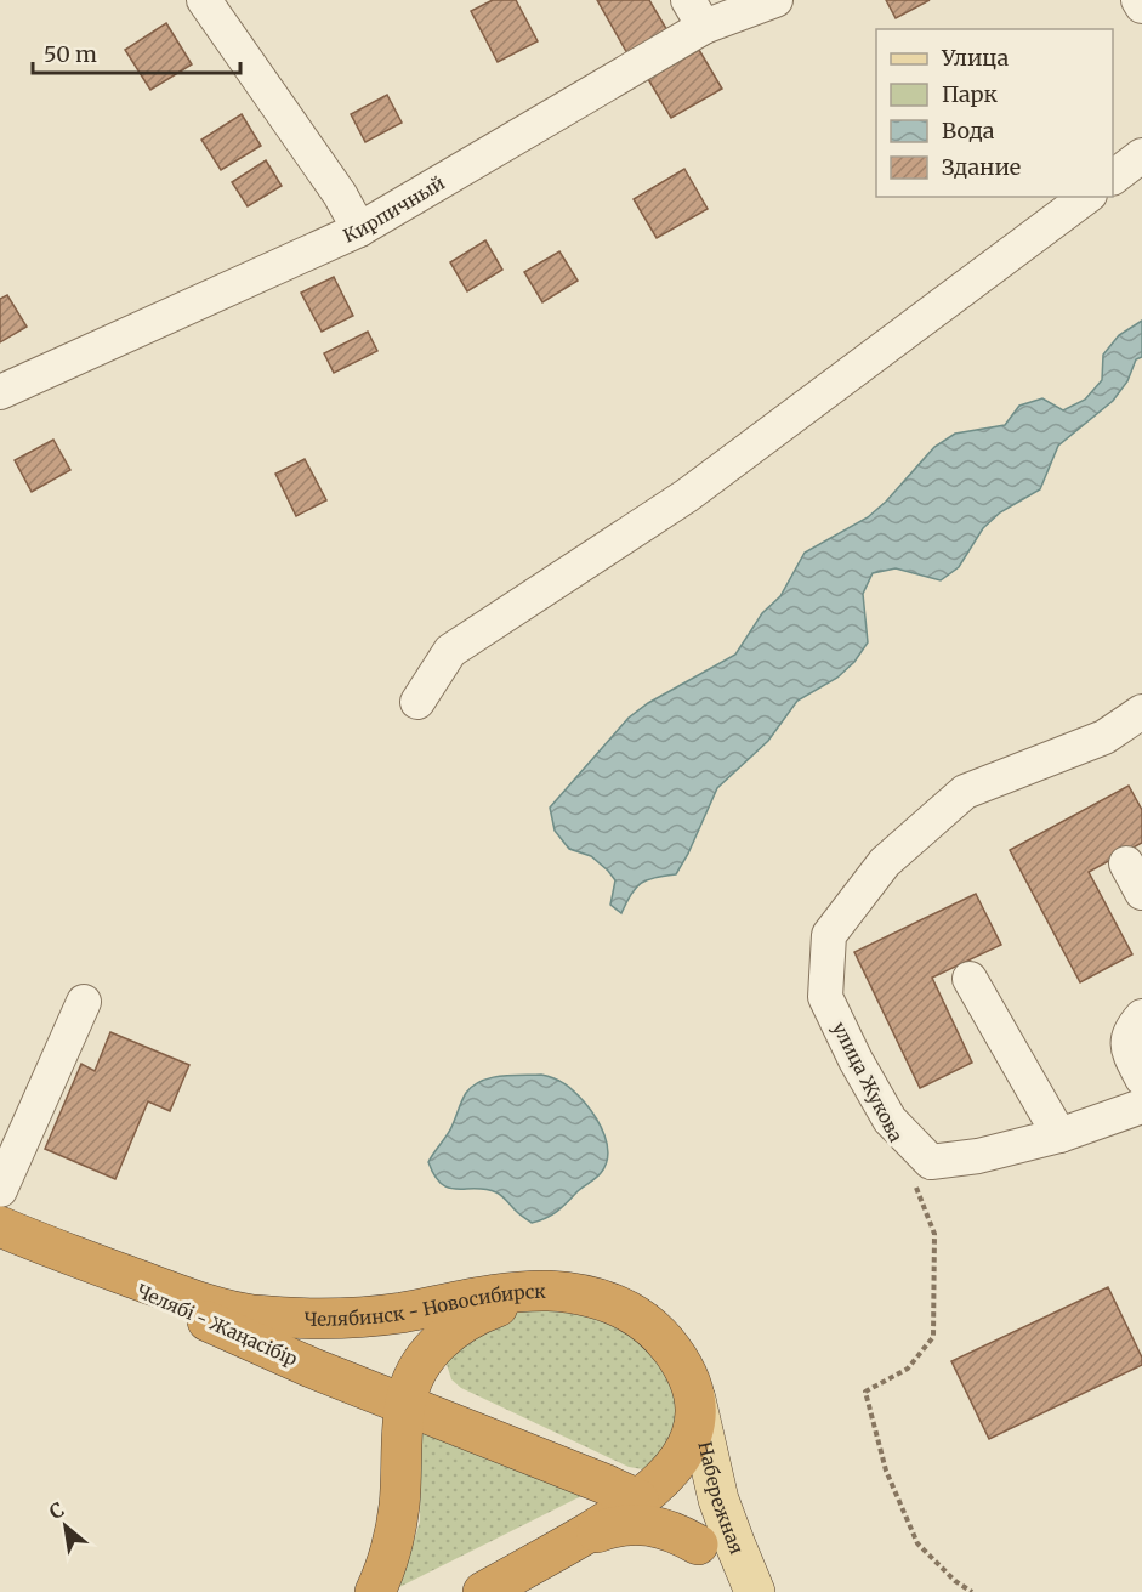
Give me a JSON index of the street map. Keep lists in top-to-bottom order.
{
  "streets": {
    "highway": ["Челябинск - Новосибирск", "Челябі - Жаңасібір"],
    "main road": ["Набережная"],
    "street": ["Кирпичный", "улица Жукова"]
  },
  "crossings": [
    ["Челябинск - Новосибирск", "Челябі - Жаңасібір"],
    ["Челябинск - Новосибирск", "Набережная"]
  ],
  "legend": [
    "Улица",
    "Парк",
    "Вода",
    "Здание"
  ],
  "scale_bar": "50 m",
  "north": "top left"
}
